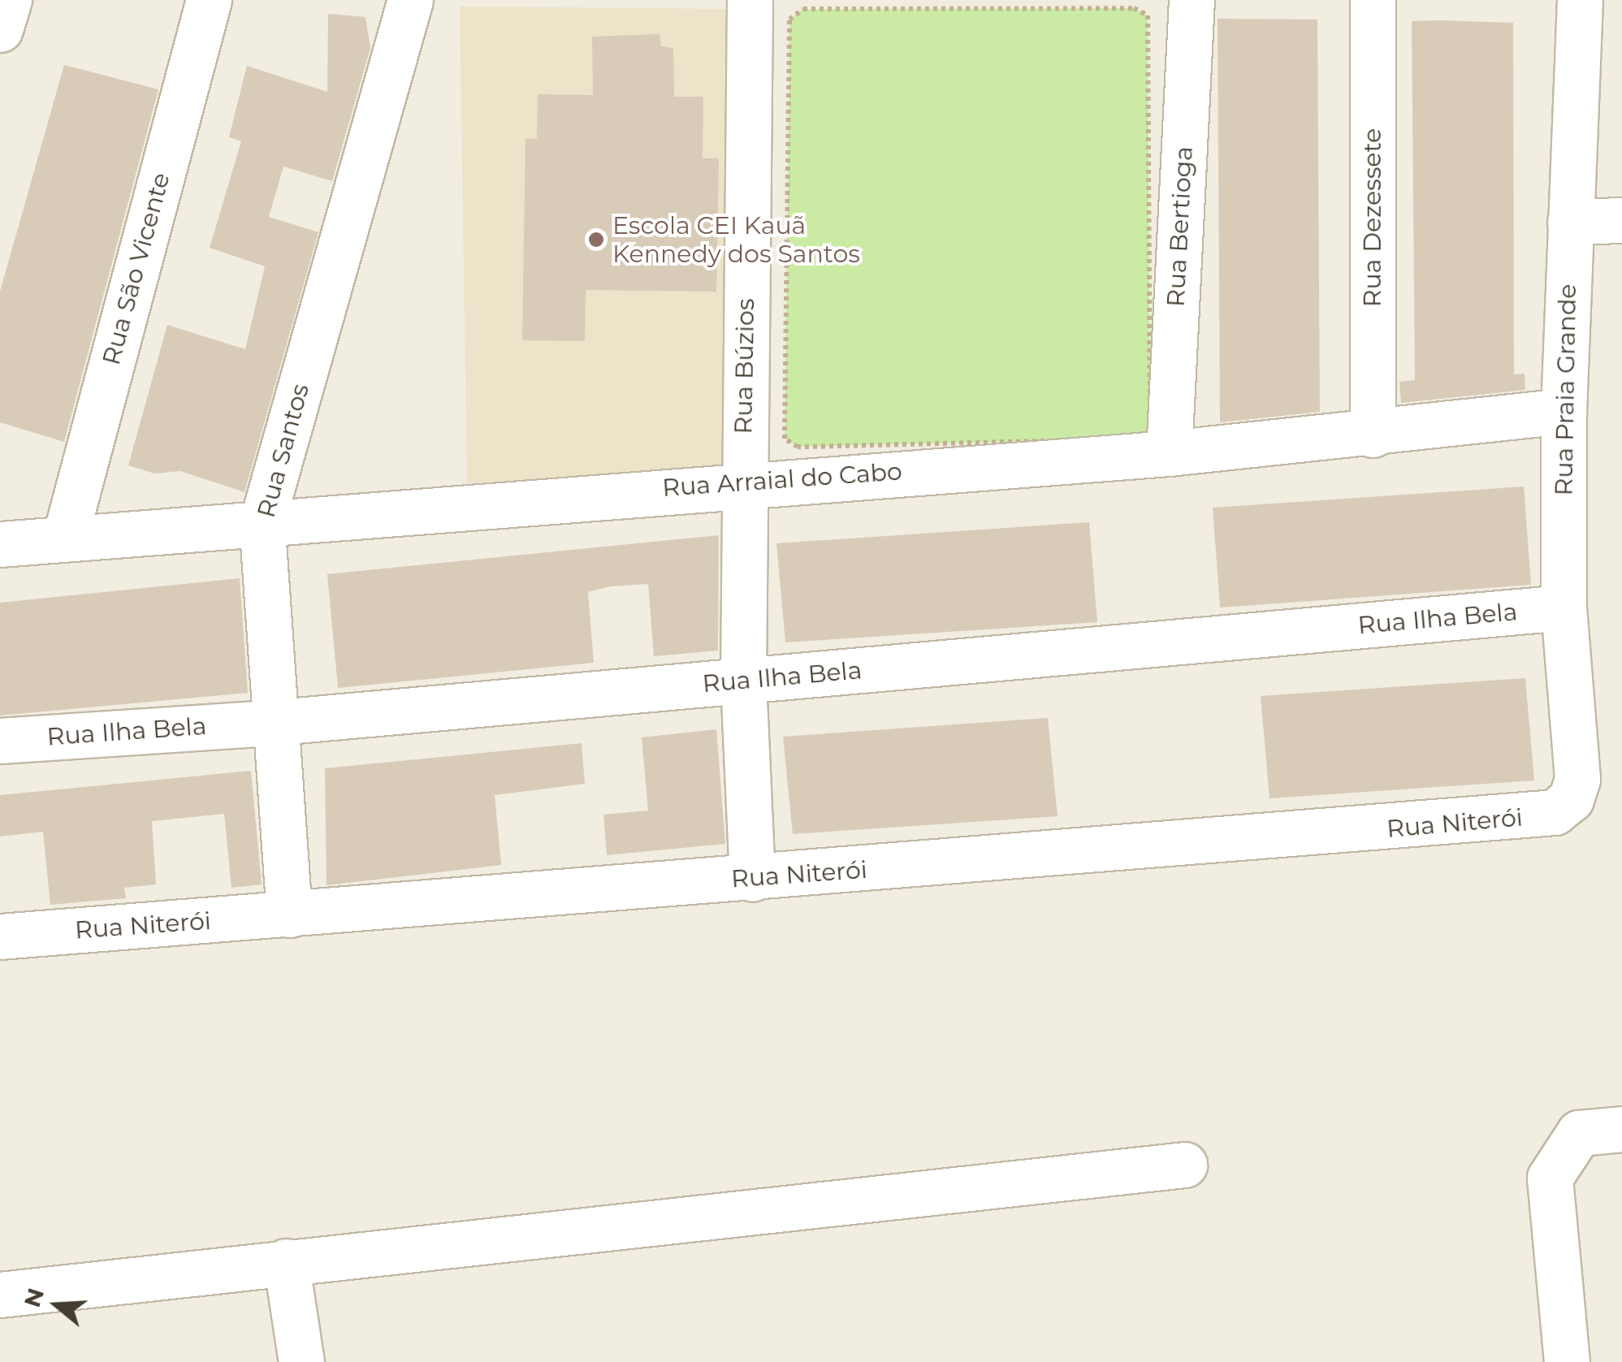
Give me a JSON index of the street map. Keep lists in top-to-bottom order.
{
  "streets": {
    "street": [
      "Rua Dezessete",
      "Rua Bertioga",
      "Rua São Vicente",
      "Rua Búzios",
      "Rua Praia Grande",
      "Rua Santos",
      "Rua Arraial do Cabo",
      "Rua Ilha Bela",
      "Rua Niterói"
    ]
  },
  "crossings": [
    ["Rua Dezessete", "Rua Arraial do Cabo"],
    ["Rua Bertioga", "Rua Arraial do Cabo"],
    ["Rua São Vicente", "Rua Arraial do Cabo"],
    ["Rua Búzios", "Rua Arraial do Cabo"],
    ["Rua Búzios", "Rua Ilha Bela"],
    ["Rua Búzios", "Rua Niterói"],
    ["Rua Praia Grande", "Rua Arraial do Cabo"],
    ["Rua Praia Grande", "Rua Ilha Bela"],
    ["Rua Praia Grande", "Rua Niterói"],
    ["Rua Santos", "Rua Arraial do Cabo"],
    ["Rua Santos", "Rua Ilha Bela"],
    ["Rua Santos", "Rua Niterói"]
  ],
  "places": ["Escola CEI Kauã Kennedy dos Santos"],
  "north": "left"
}
